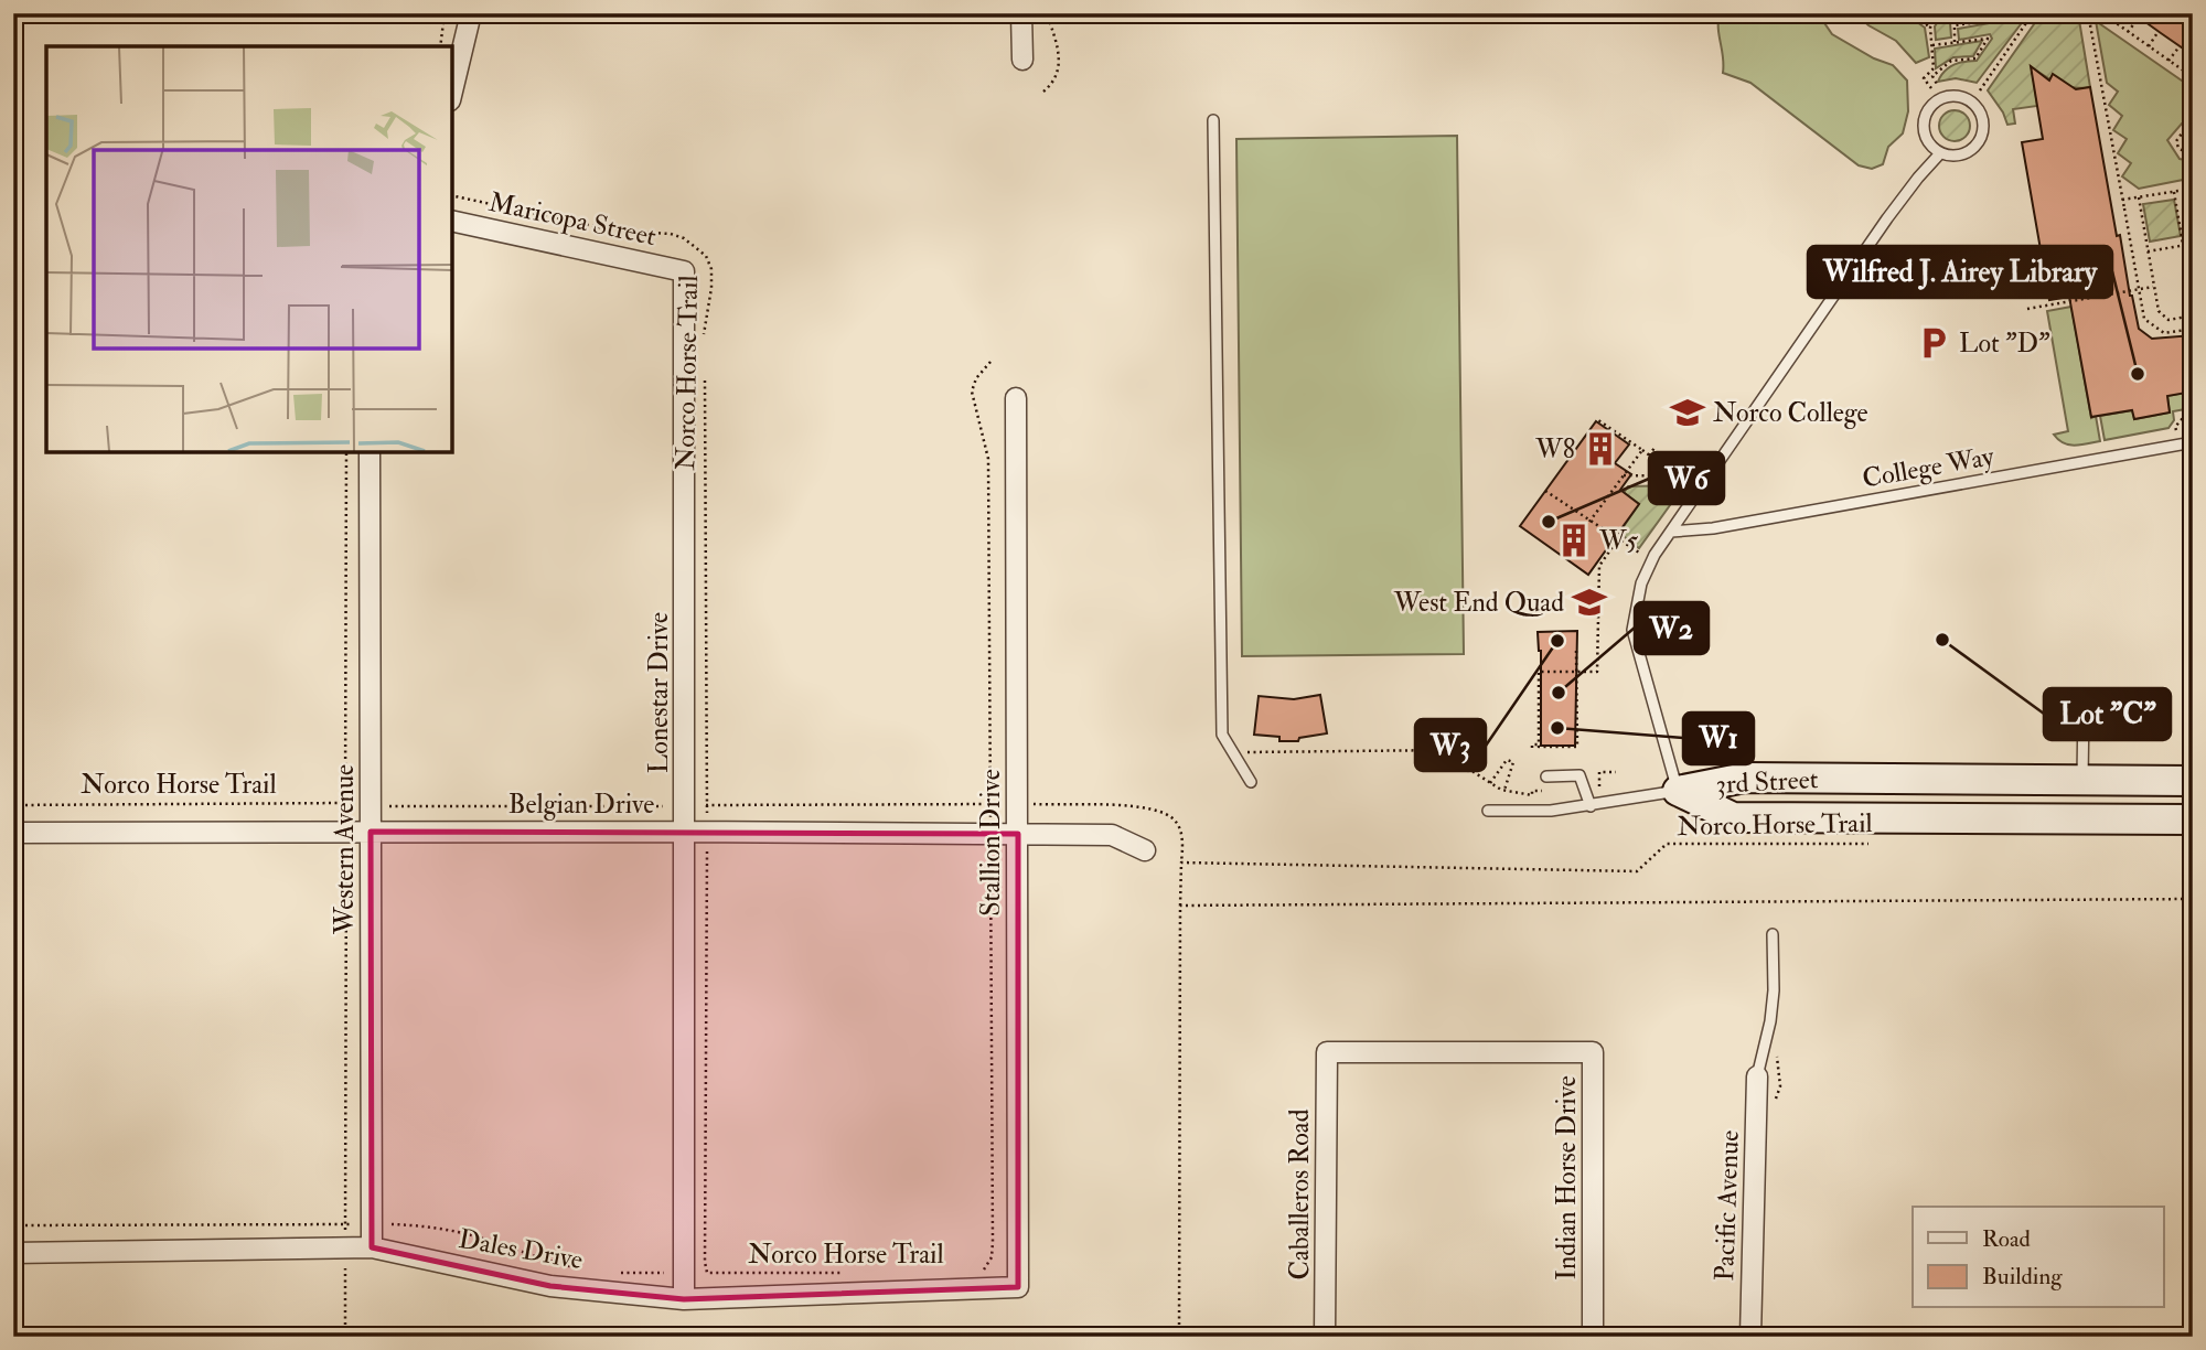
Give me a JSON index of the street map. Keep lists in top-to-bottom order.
{
  "streets": {
    "street": [
      "Maricopa Street",
      "Lonestar Drive",
      "3rd Street",
      "Belgian Drive",
      "Stallion Drive",
      "Western Avenue",
      "Indian Horse Drive",
      "Caballeros Road",
      "Pacific Avenue",
      "Dales Drive"
    ],
    "lane": ["College Way"],
    "path": ["Norco Horse Trail"]
  },
  "crossings": [
    ["Maricopa Street", "Lonestar Drive"],
    ["Norco Horse Trail", "Lonestar Drive"],
    ["Norco Horse Trail", "Belgian Drive"],
    ["Norco Horse Trail", "Stallion Drive"],
    ["Norco Horse Trail", "Western Avenue"],
    ["Lonestar Drive", "Belgian Drive"],
    ["Lonestar Drive", "Dales Drive"],
    ["Belgian Drive", "Stallion Drive"],
    ["Belgian Drive", "Western Avenue"],
    ["Stallion Drive", "Dales Drive"],
    ["Western Avenue", "Dales Drive"],
    ["Indian Horse Drive", "Caballeros Road"]
  ],
  "places": {
    "parking": ["Lot \"D\""],
    "other": [
      "Wilfred J. Airey Library",
      "W6",
      "Lot \"C\"",
      "W3",
      "W2",
      "W1"
    ],
    "school or university": ["Norco College", "West End Quad"],
    "building": ["W8", "W5"]
  },
  "legend": ["Road", "Building"]
}
